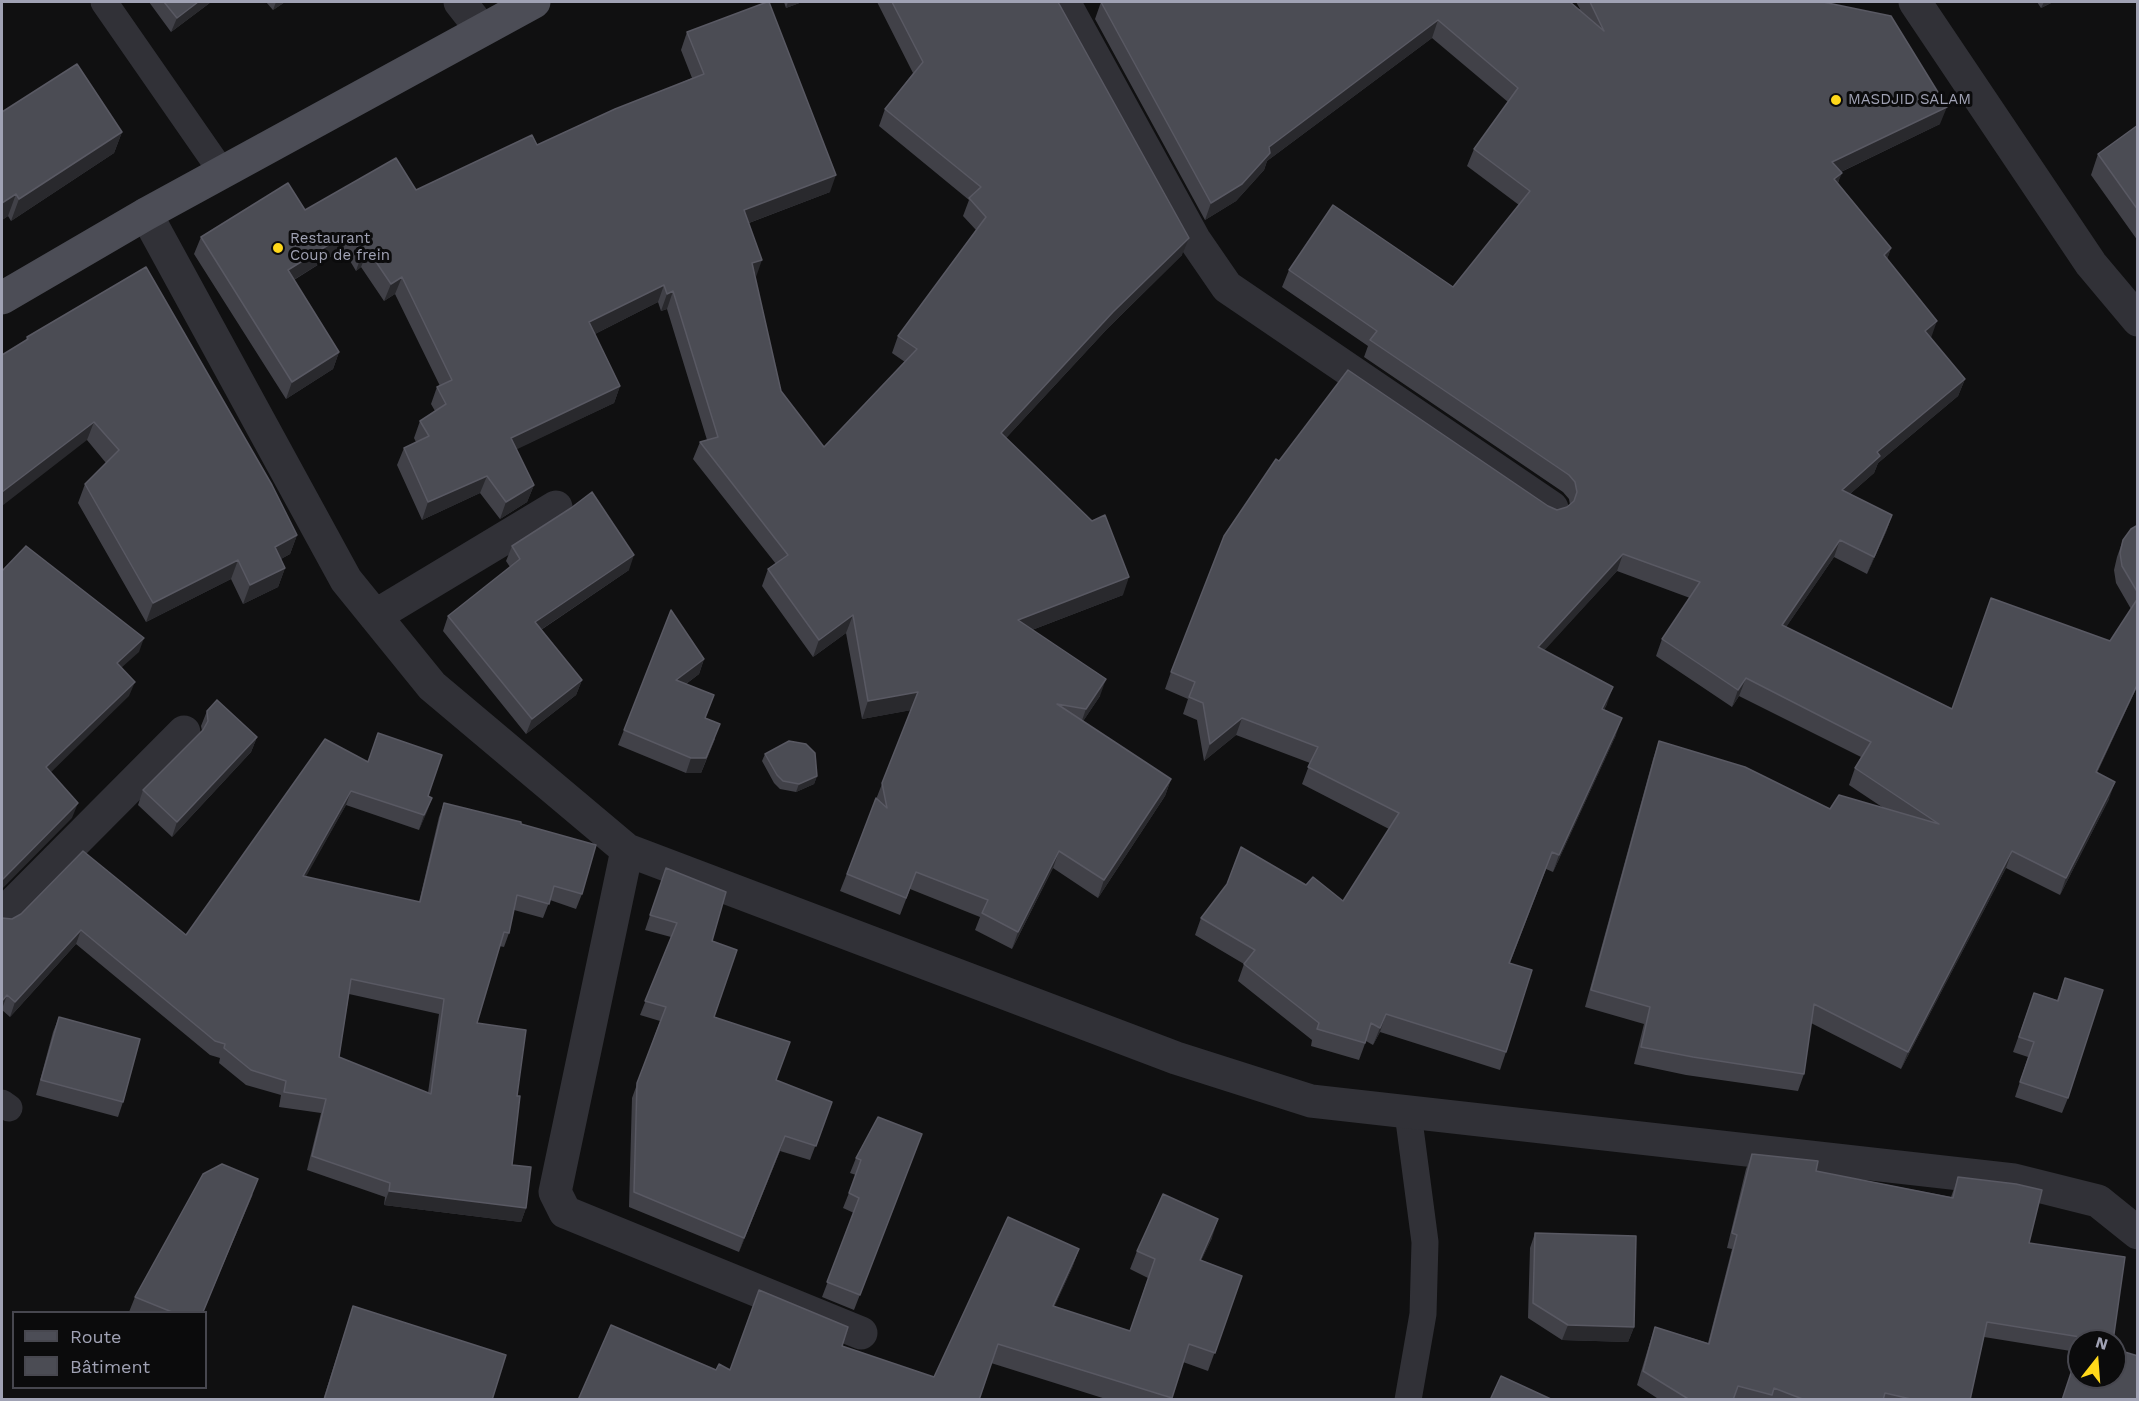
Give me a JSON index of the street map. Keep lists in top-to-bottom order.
{
  "places": ["MASDJID SALAM", "Restaurant Coup de frein"],
  "legend": ["Route", "Bâtiment"],
  "north": "top"
}
